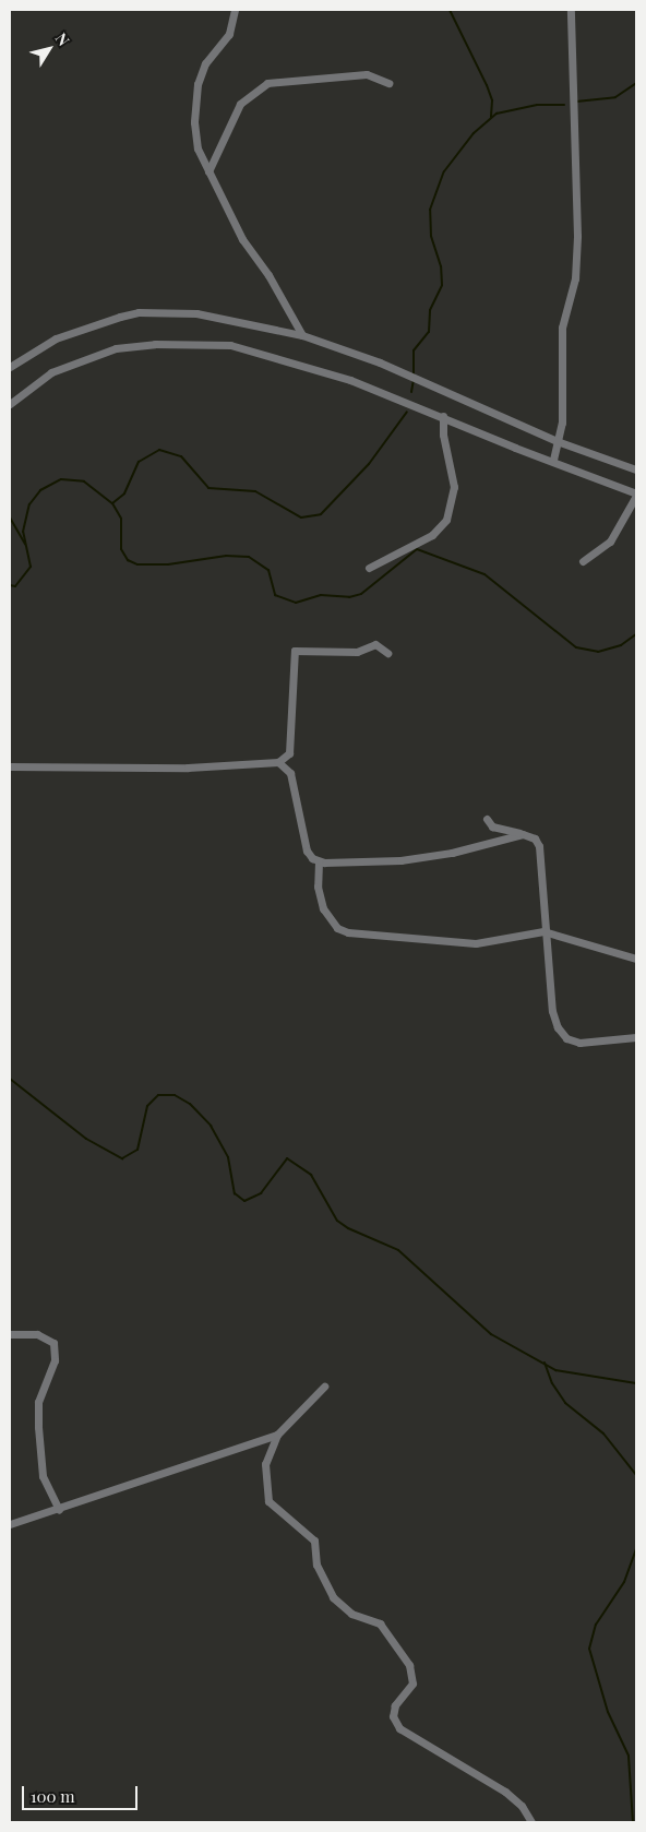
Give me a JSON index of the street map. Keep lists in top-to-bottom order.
{
  "scale_bar": "100 m",
  "north": "top right"
}
